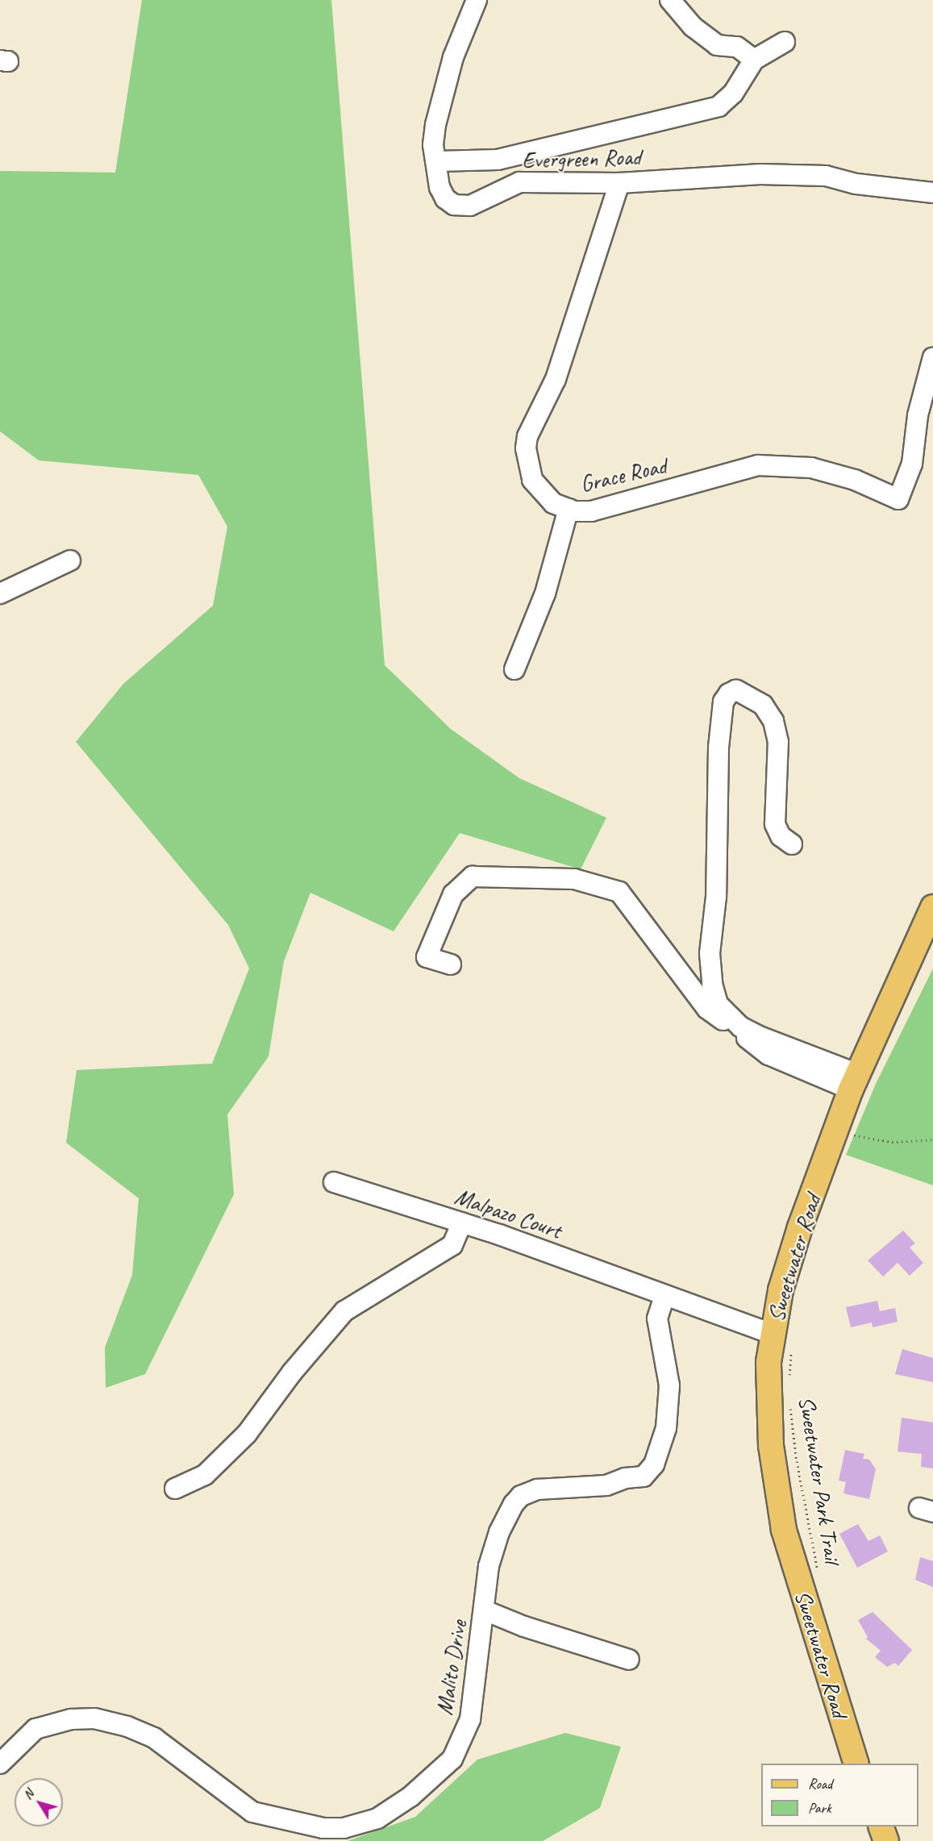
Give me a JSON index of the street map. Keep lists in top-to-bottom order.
{
  "streets": {
    "main road": ["Sweetwater Road"],
    "street": [
      "Evergreen Road",
      "Grace Road",
      "Malpazo Court",
      "Malito Drive"
    ],
    "path": ["Sweetwater Park Trail"]
  },
  "crossings": [
    ["Evergreen Road", "Grace Road"],
    ["Malpazo Court", "Malito Drive"]
  ],
  "legend": ["Road", "Park"],
  "north": "top left"
}
